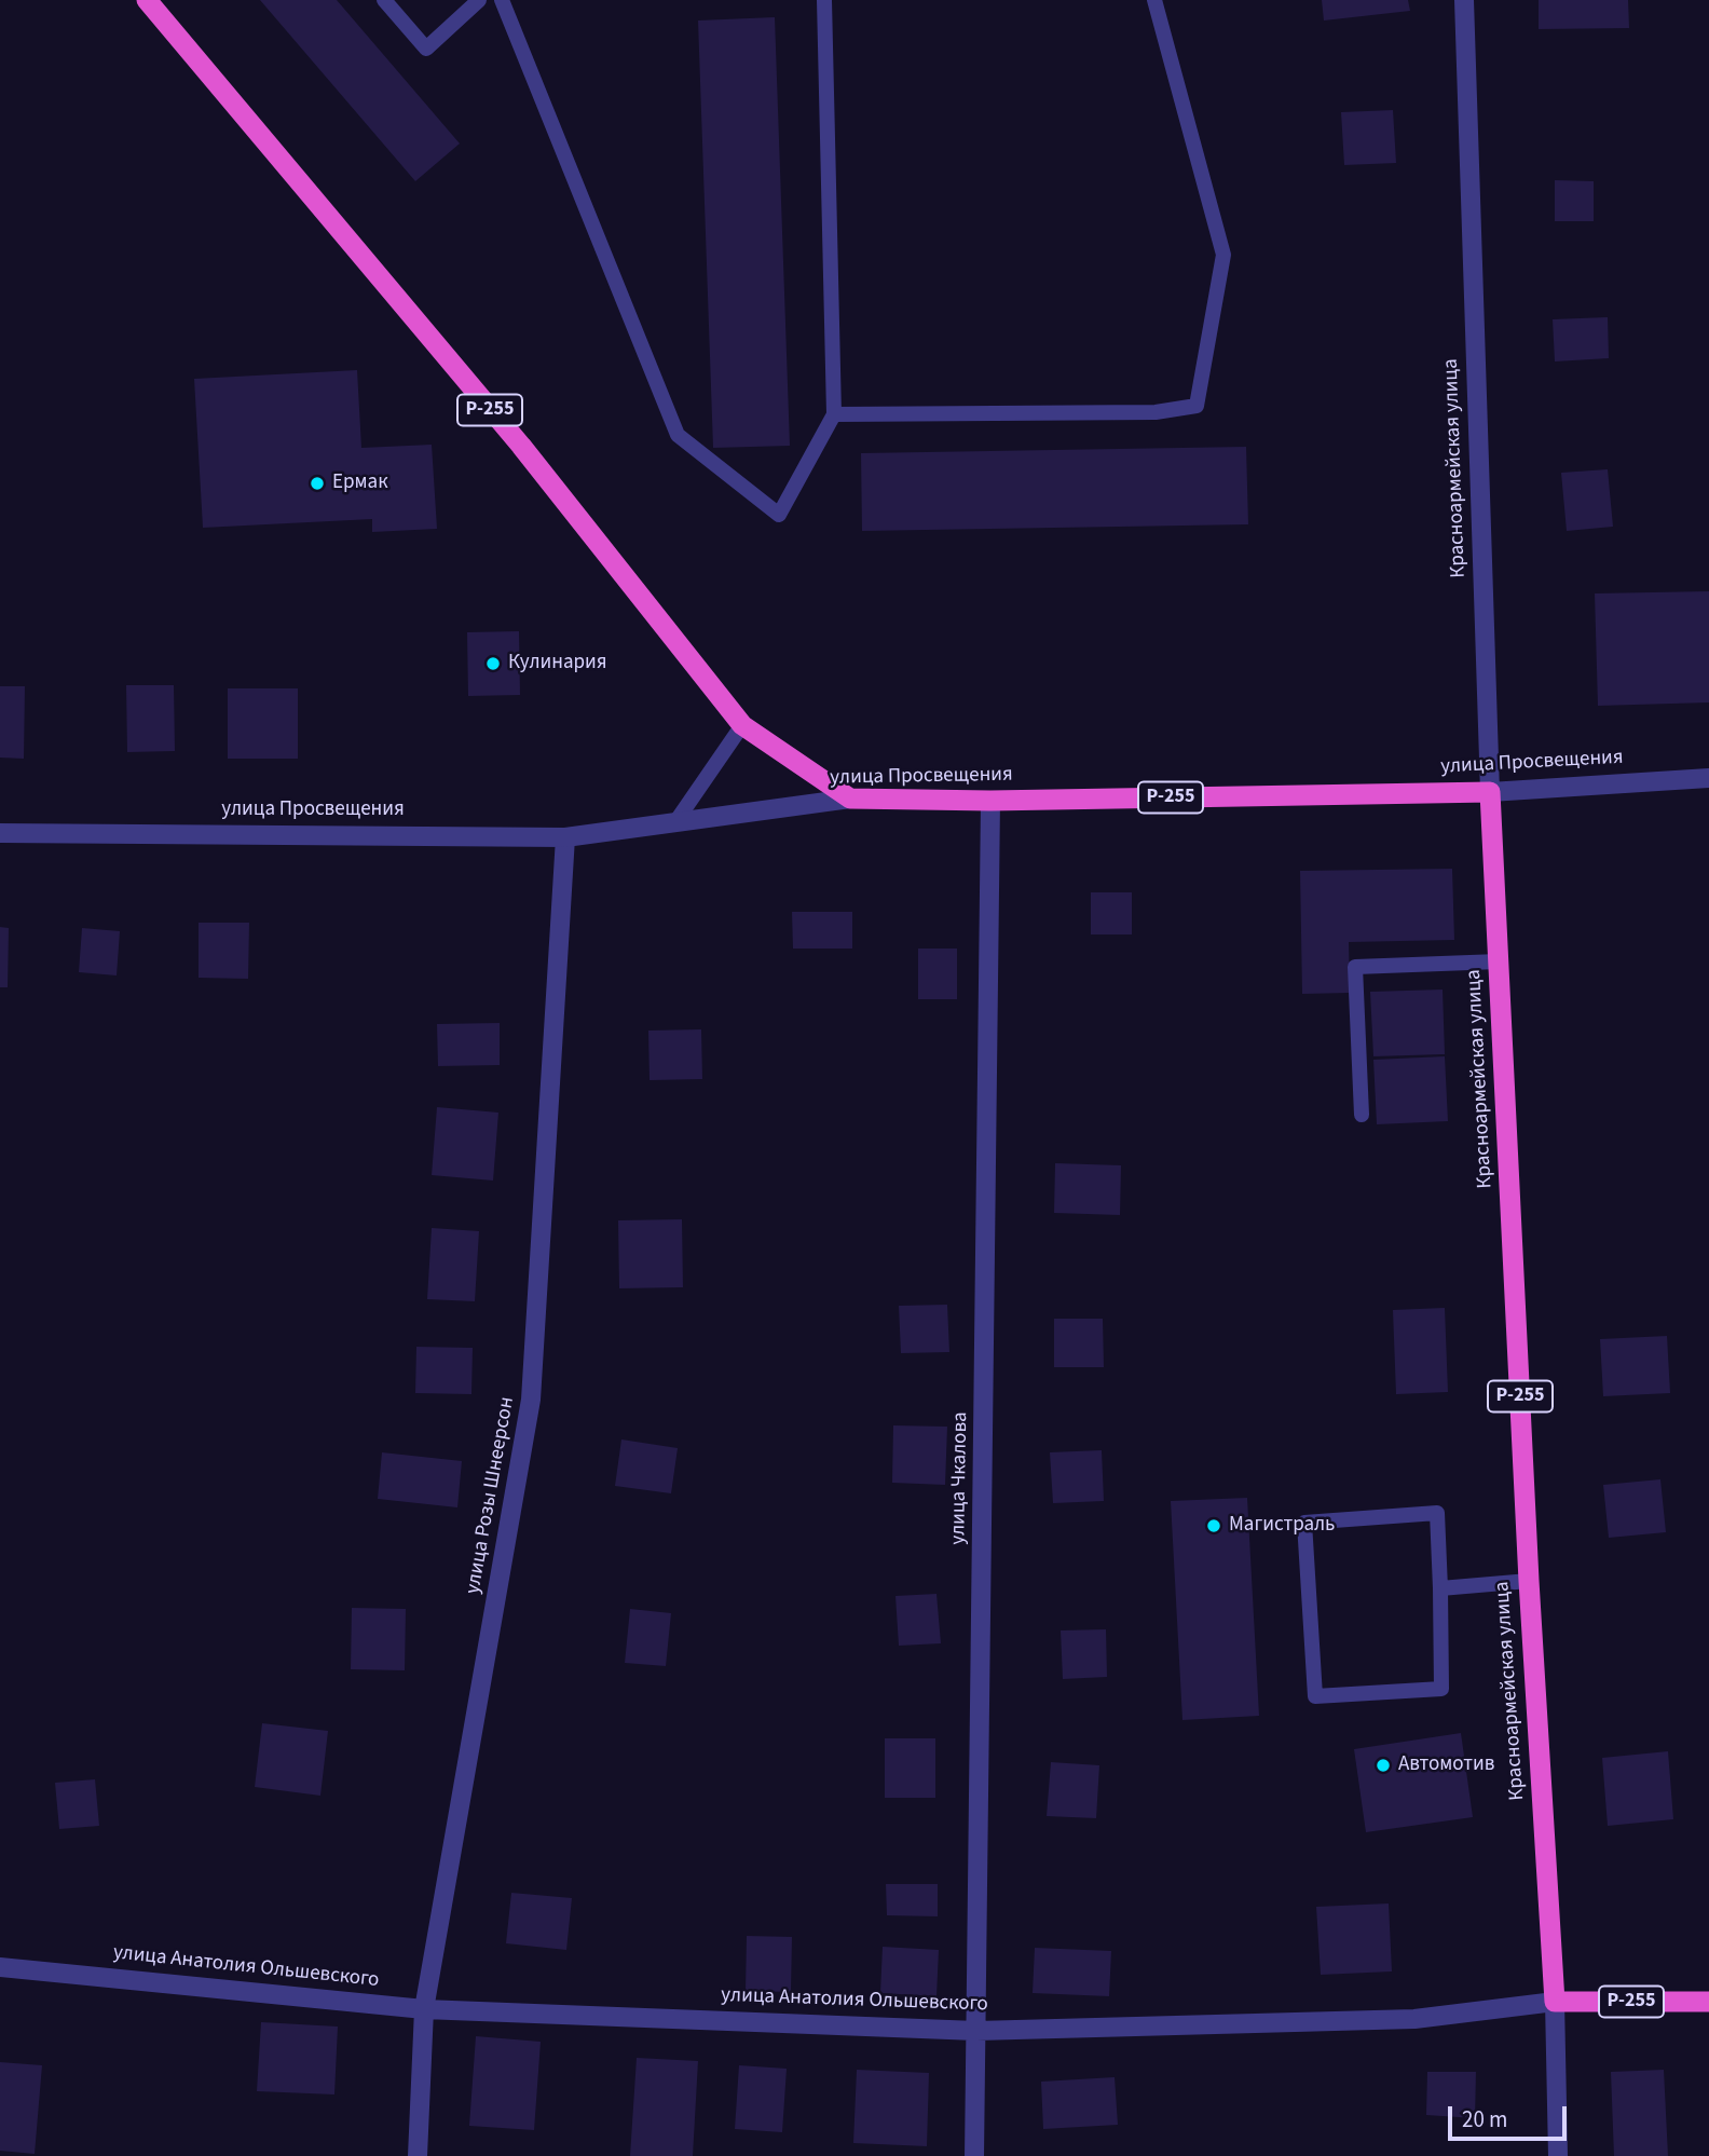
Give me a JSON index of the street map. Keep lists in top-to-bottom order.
{
  "streets": {
    "highway": [
      "Р-255",
      "Красноармейская улица",
      "улица Просвещения",
      "улица Анатолия Ольшевского"
    ],
    "street": ["улица Чкалова", "улица Розы Шнеерсон"]
  },
  "crossings": [
    ["Р-255", "улица Просвещения"],
    ["Красноармейская улица", "улица Просвещения"],
    ["Красноармейская улица", "улица Анатолия Ольшевского"],
    ["улица Просвещения", "улица Чкалова"],
    ["улица Просвещения", "улица Розы Шнеерсон"],
    ["улица Чкалова", "улица Анатолия Ольшевского"],
    ["улица Розы Шнеерсон", "улица Анатолия Ольшевского"]
  ],
  "places": [
    "Ермак",
    "Кулинария",
    "Магистраль",
    "Автомотив"
  ],
  "scale_bar": "20 m"
}
